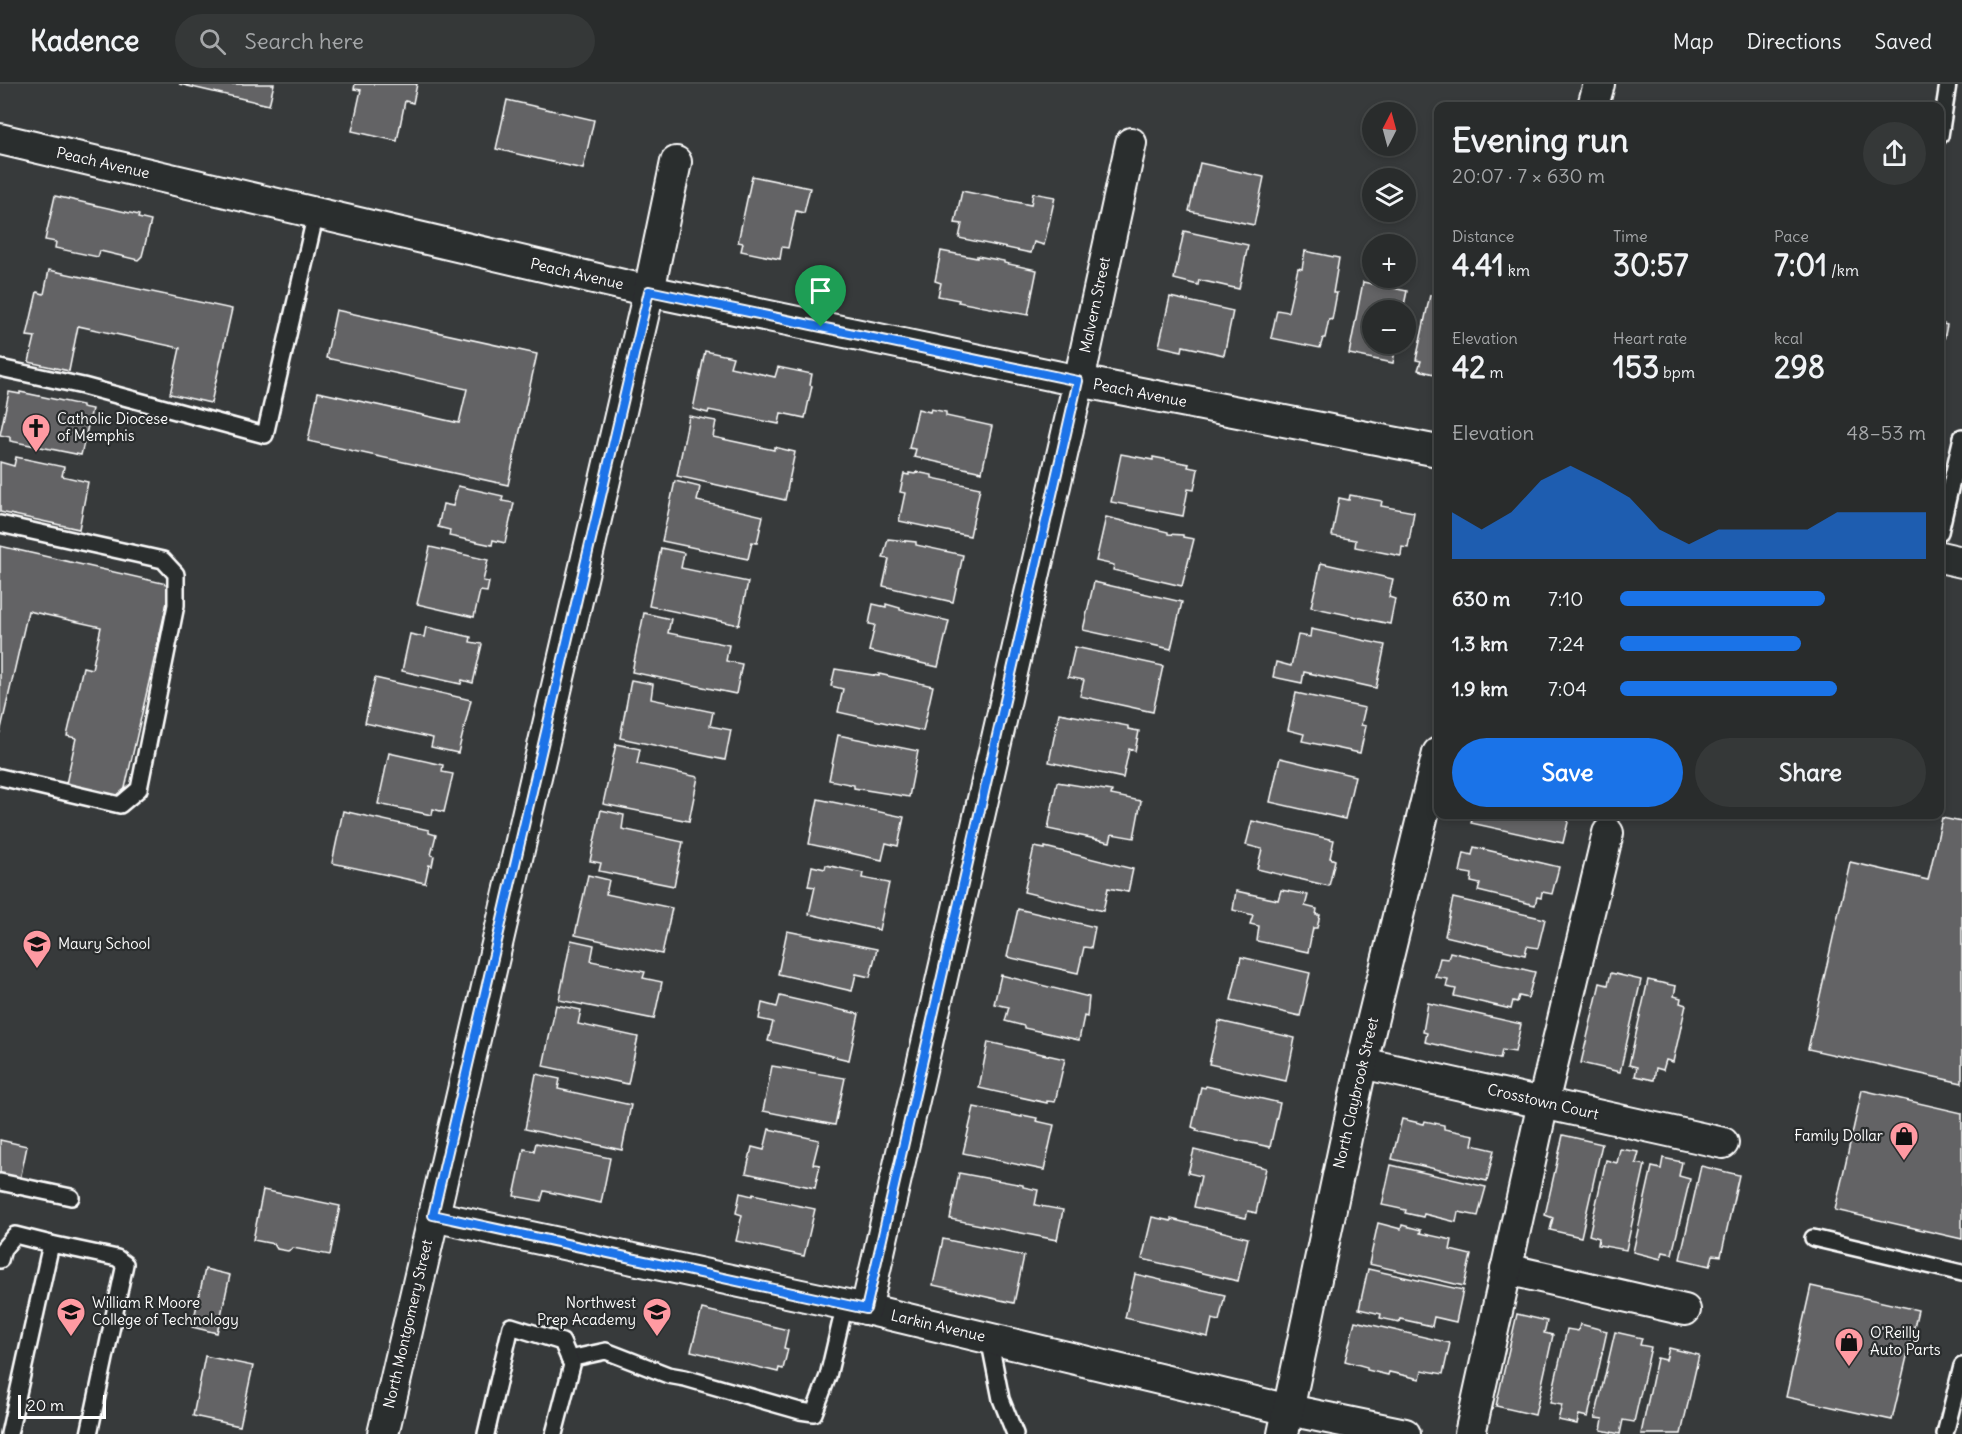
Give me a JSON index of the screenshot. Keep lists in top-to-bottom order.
{
  "streets": {
    "street": [
      "Peach Avenue",
      "Malvern Street",
      "North Claybrook Street",
      "Crosstown Court",
      "North Montgomery Street",
      "Larkin Avenue"
    ]
  },
  "crossings": [
    ["Peach Avenue", "Malvern Street"],
    ["Peach Avenue", "North Montgomery Street"],
    ["Malvern Street", "Larkin Avenue"],
    ["North Claybrook Street", "Crosstown Court"],
    ["North Claybrook Street", "Larkin Avenue"],
    ["North Montgomery Street", "Larkin Avenue"]
  ],
  "places": {
    "church": ["Catholic Diocese of Memphis"],
    "school or university": ["Maury School", "William R Moore College of Technology", "Northwest Prep Academy"],
    "shop": ["Family Dollar", "O'Reilly Auto Parts"]
  },
  "scale_bar": "20 m",
  "north": "top",
  "page": {
    "header": "Kadence",
    "search": "Search here",
    "nav": ["Map", "Directions", "Saved"],
    "map_buttons": ["+", "−"],
    "heading": ["Evening run", "20:07 · 7 × 630 m"],
    "stats": [
      ["Distance", "4.41 km"],
      ["Time", "30:57"],
      ["Pace", "7:01 /km"],
      ["Elevation", "42 m"],
      ["Heart rate", "153 bpm"],
      ["kcal", "298"]
    ],
    "chart": ["Elevation", "48–53 m"],
    "list": [
      {
        "name": "630 m",
        "note": "7:10"
      },
      {
        "name": "1.3 km",
        "note": "7:24"
      },
      {
        "name": "1.9 km",
        "note": "7:04"
      }
    ],
    "buttons": ["Save", "Share"],
    "scale": "20 m"
  }
}
